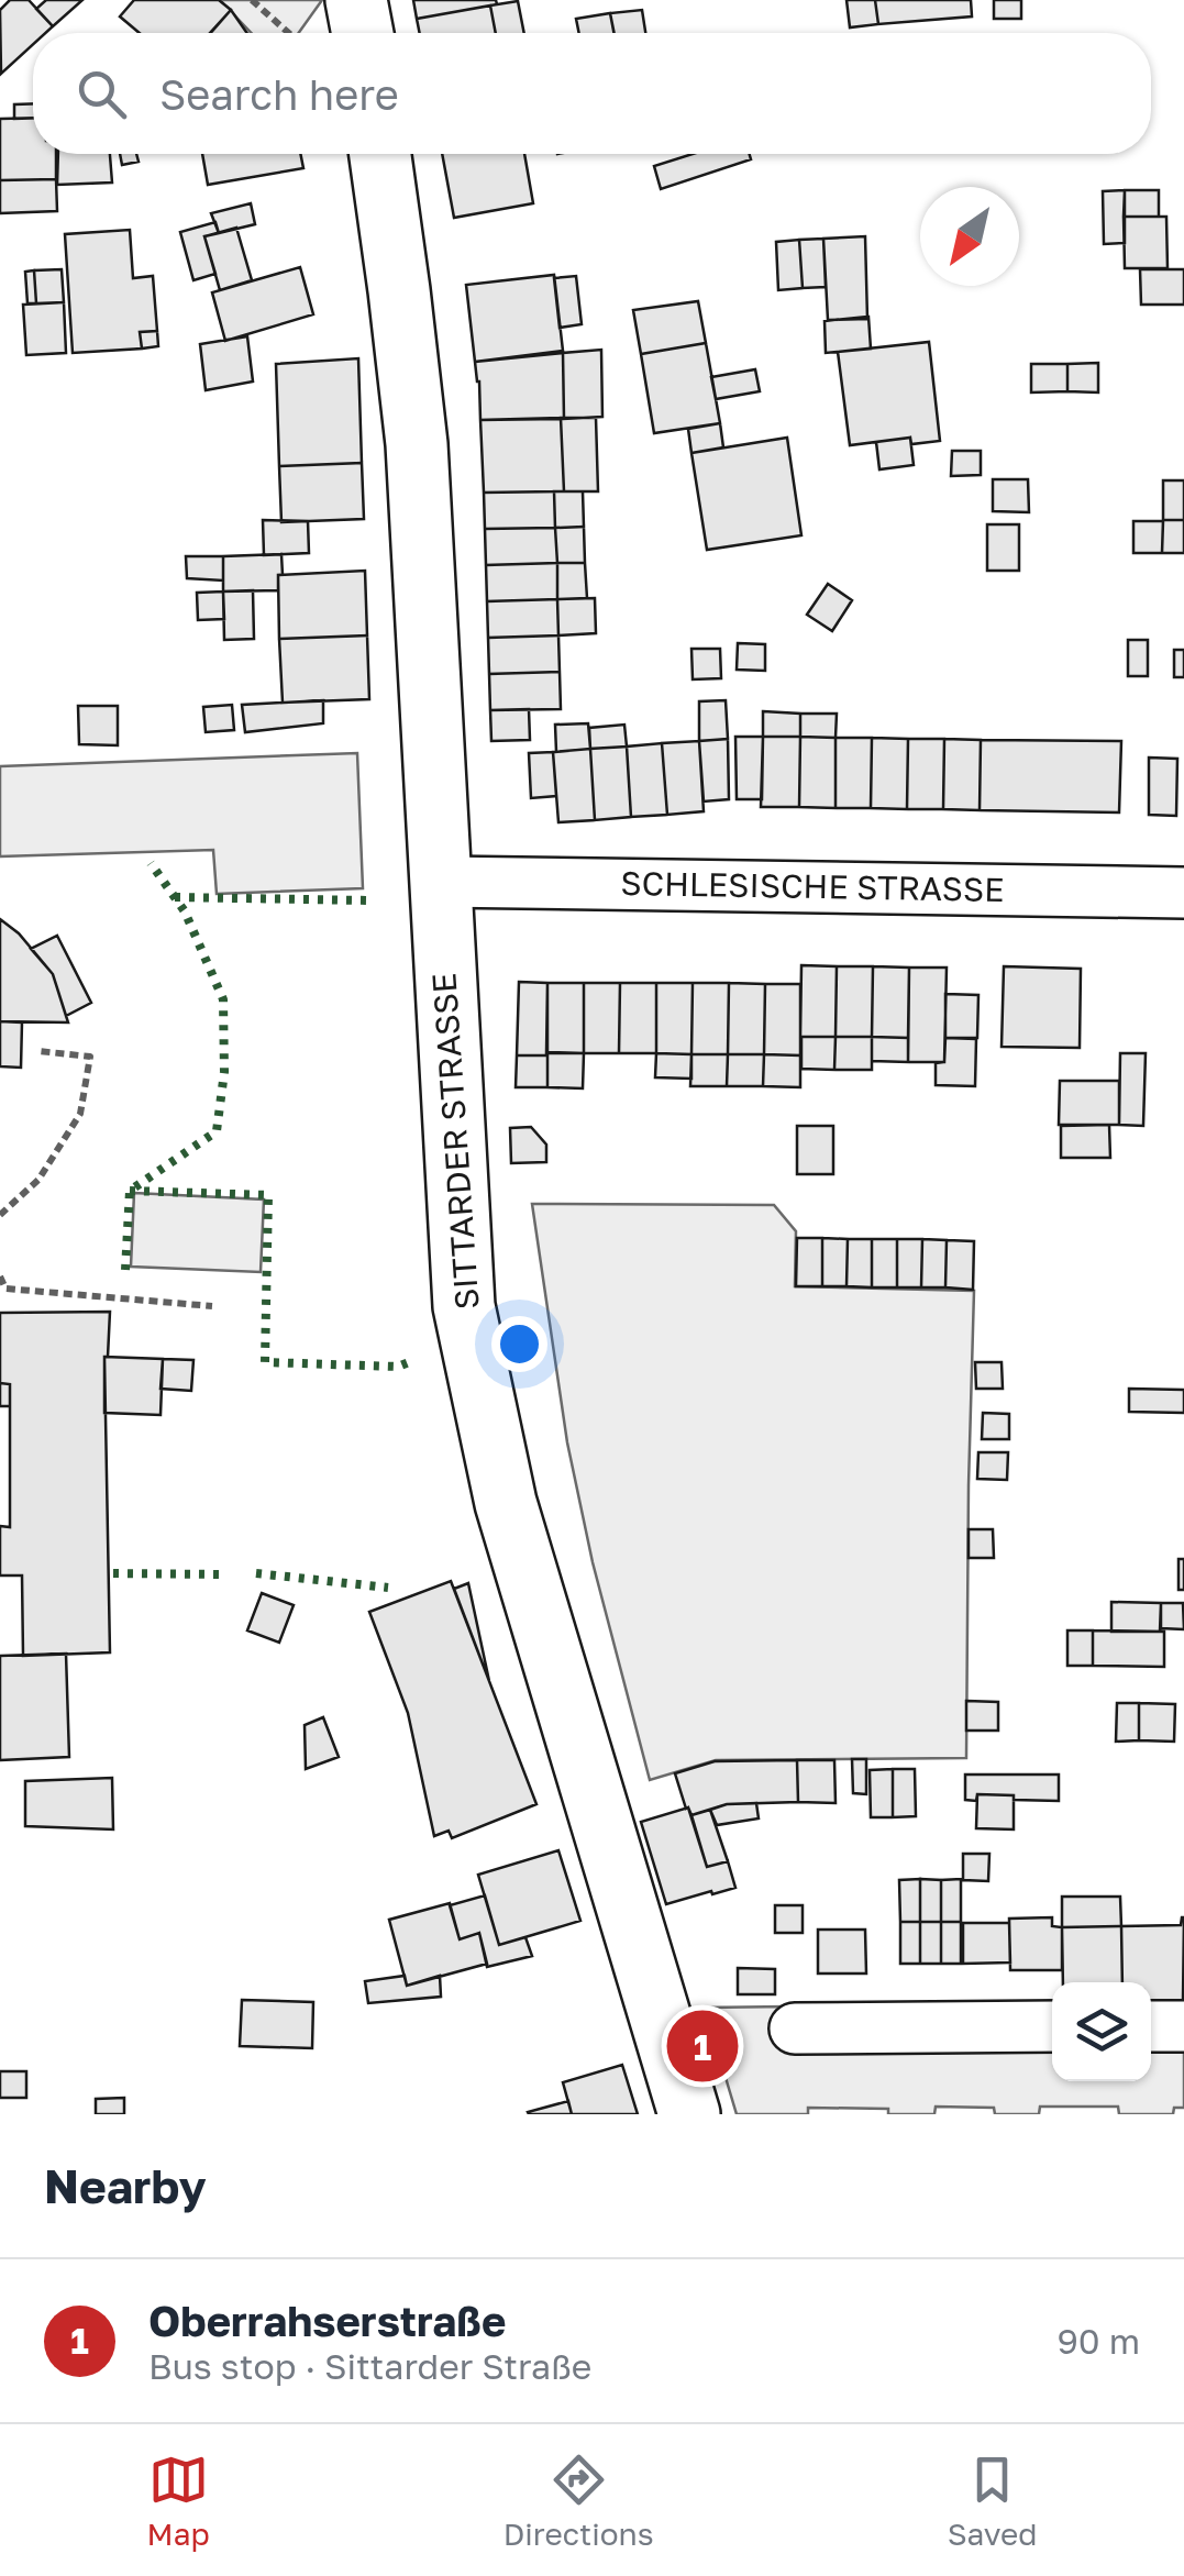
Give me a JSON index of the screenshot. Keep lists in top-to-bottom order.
{
  "streets": {
    "street": ["SCHLESISCHE STRASSE", "SITTARDER STRASSE"]
  },
  "crossings": [
    ["SCHLESISCHE STRASSE", "SITTARDER STRASSE"]
  ],
  "north": "bottom left",
  "page": {
    "search": "Search here",
    "pins": "1",
    "heading": "Nearby",
    "list": [
      {
        "mark": "1",
        "name": "Oberrahserstraße",
        "note": "Bus stop · Sittarder Straße",
        "value": "90 m"
      }
    ],
    "nav": ["Map", "Directions", "Saved"]
  }
}
